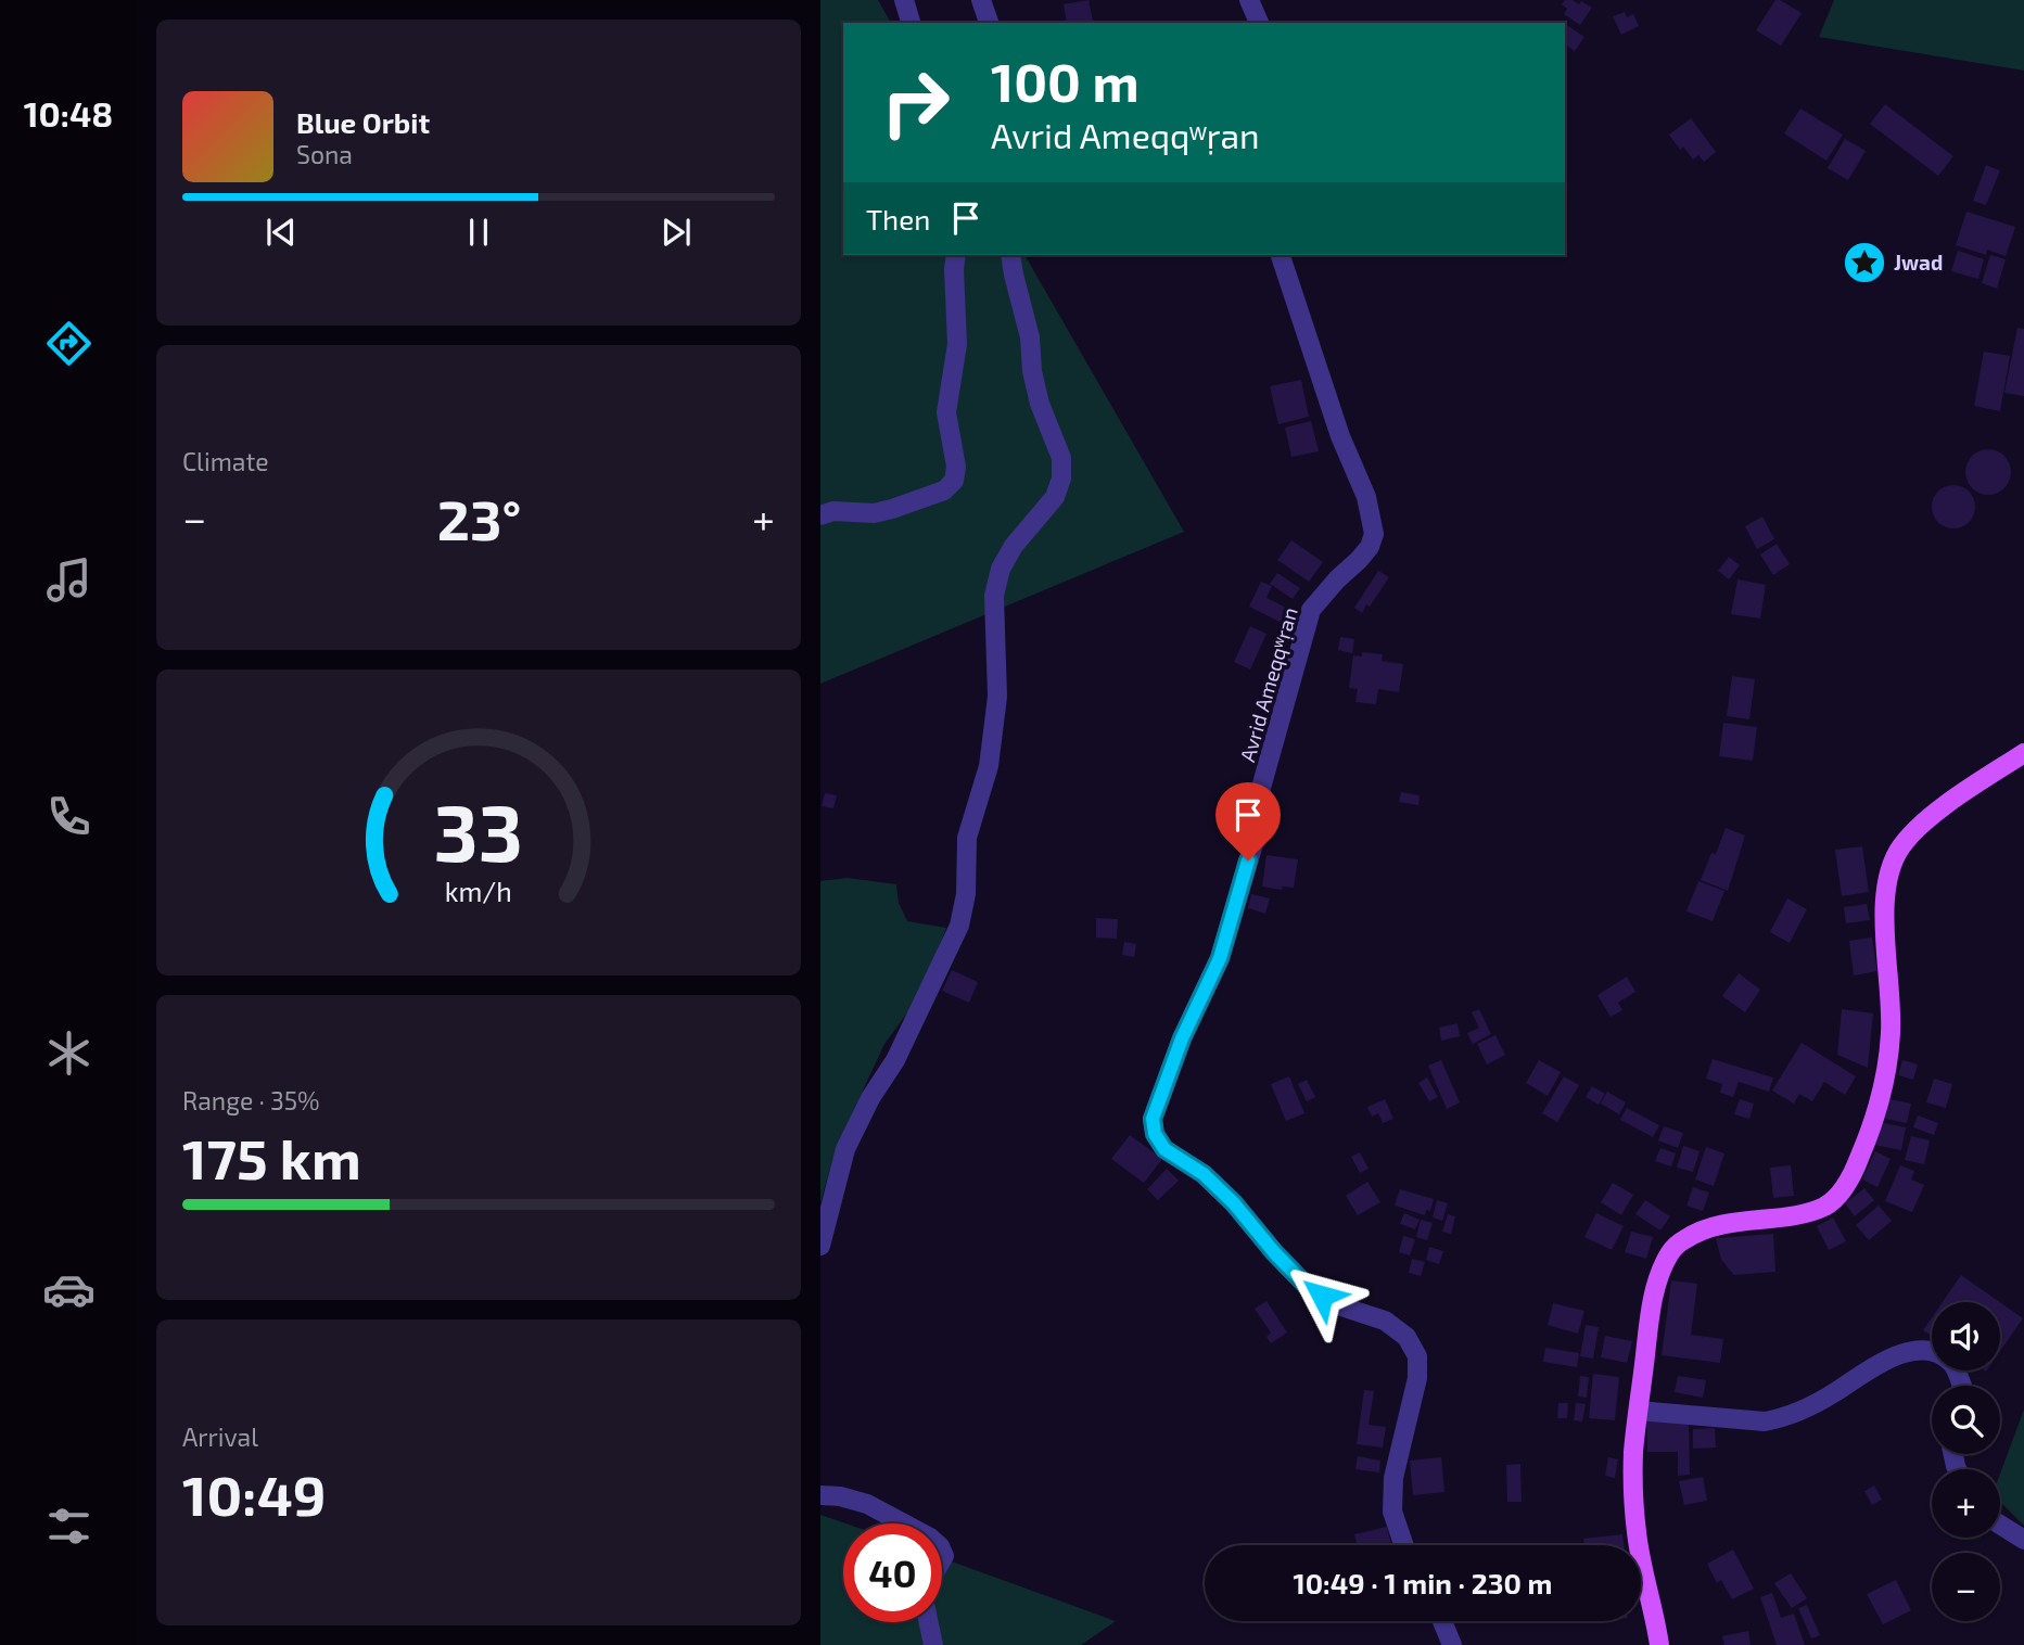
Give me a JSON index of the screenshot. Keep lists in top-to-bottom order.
{
  "streets": {
    "street": ["Avrid Ameqqʷṛan"]
  },
  "places": {
    "place": ["Jwad"]
  },
  "page": {
    "tabs": "10:48",
    "turn": ["100 m", "Avrid Ameqqʷṛan"],
    "song": ["Blue Orbit", "Sona"],
    "then": "Then",
    "tile": [
      "Climate",
      ["Range · 35%", "175 km"],
      ["Arrival", "10:49"]
    ],
    "heat": ["−", "23°", "+"],
    "map_buttons": ["+", "−"],
    "limit": "40",
    "trip": "10:49 · 1 min · 230 m",
    "gauge": ["33", "km/h"]
  }
}
